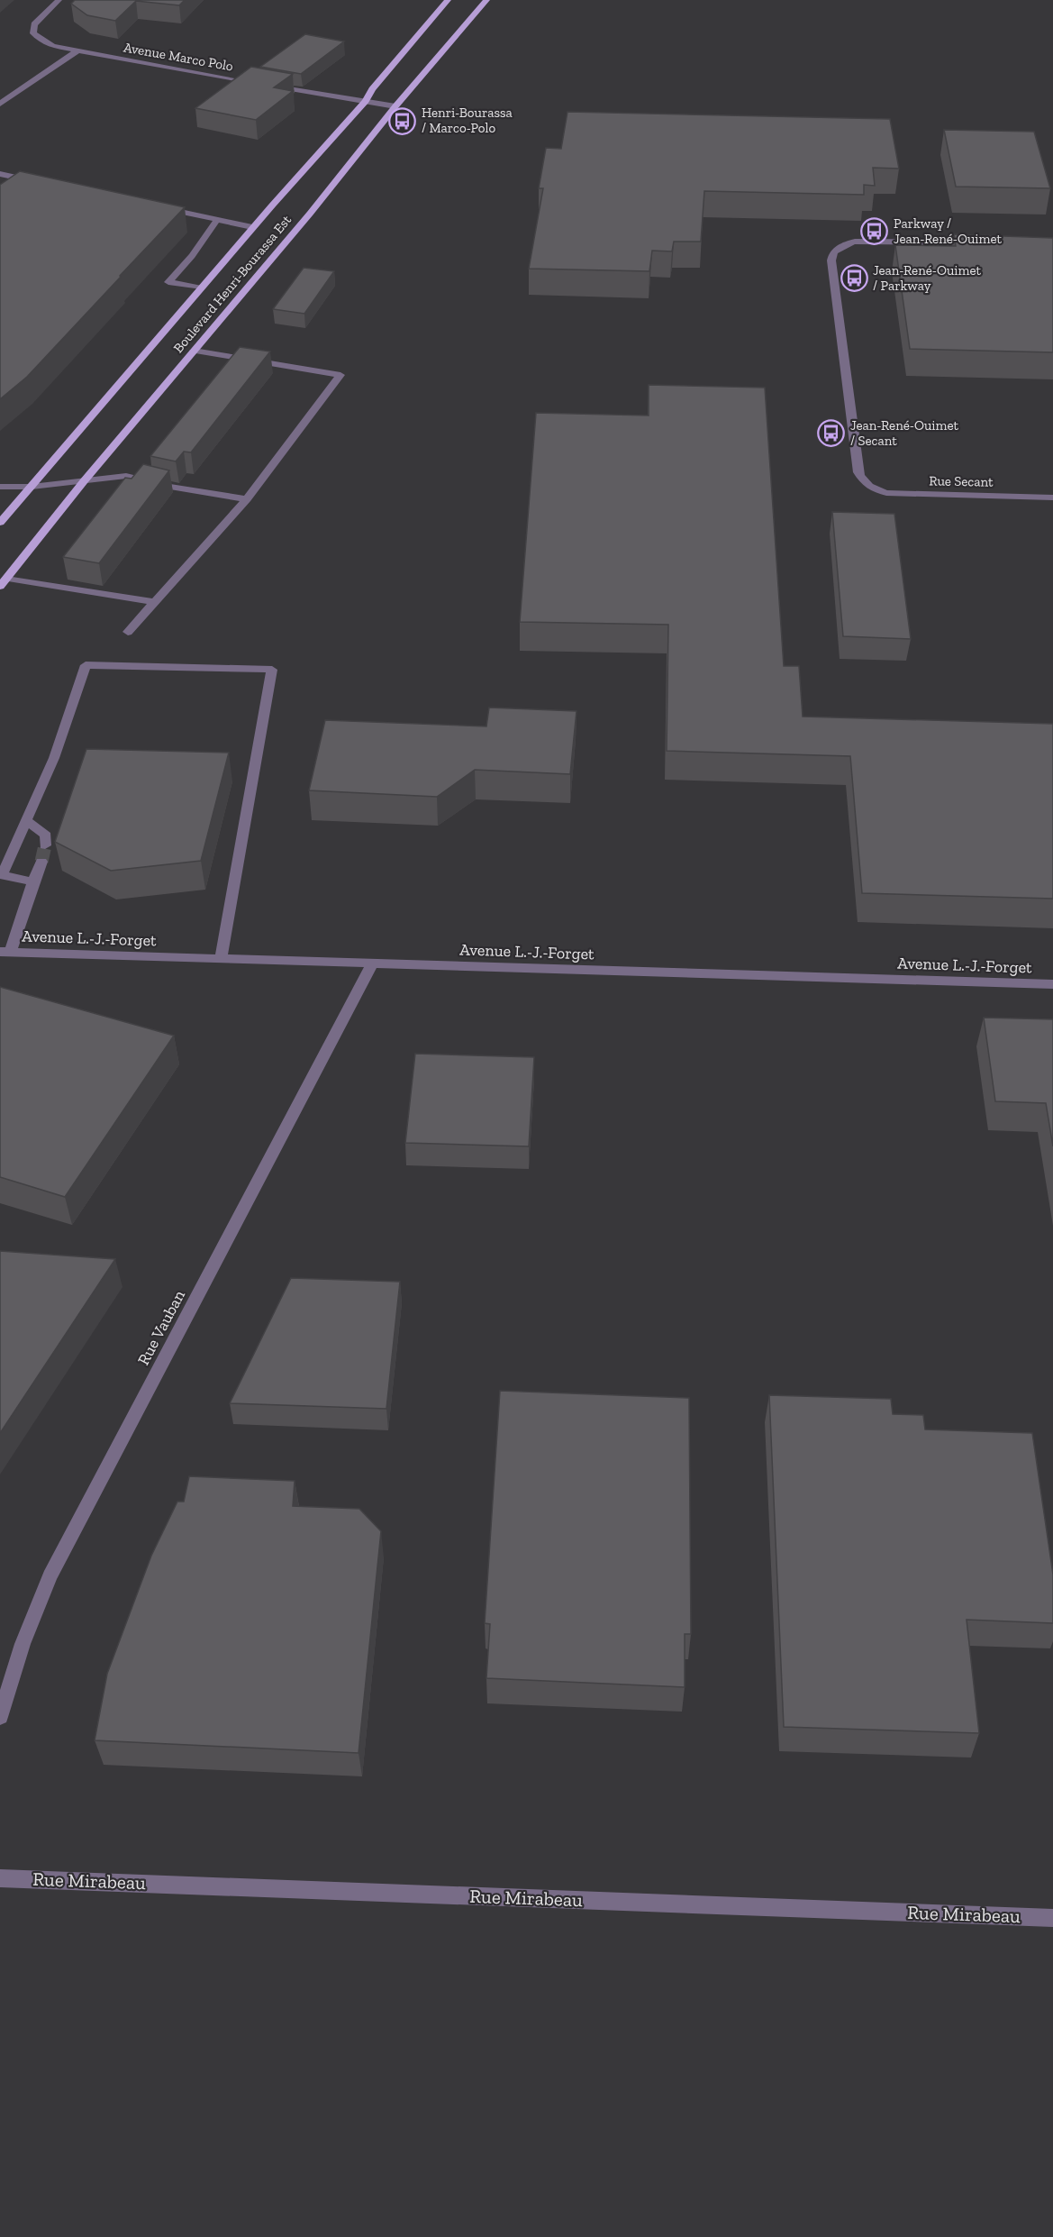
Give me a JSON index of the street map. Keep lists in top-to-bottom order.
{
  "streets": {
    "main road": ["Boulevard Henri-Bourassa Est"],
    "street": [
      "Avenue Marco Polo",
      "Rue Secant",
      "Avenue L.-J.-Forget",
      "Rue Vauban",
      "Rue Mirabeau"
    ]
  },
  "crossings": [
    ["Avenue L.-J.-Forget", "Rue Vauban"]
  ],
  "places": {
    "bus stop": [
      "Henri-Bourassa / Marco-Polo",
      "Parkway / Jean-René-Ouimet",
      "Jean-René-Ouimet / Parkway",
      "Jean-René-Ouimet / Secant"
    ]
  }
}
